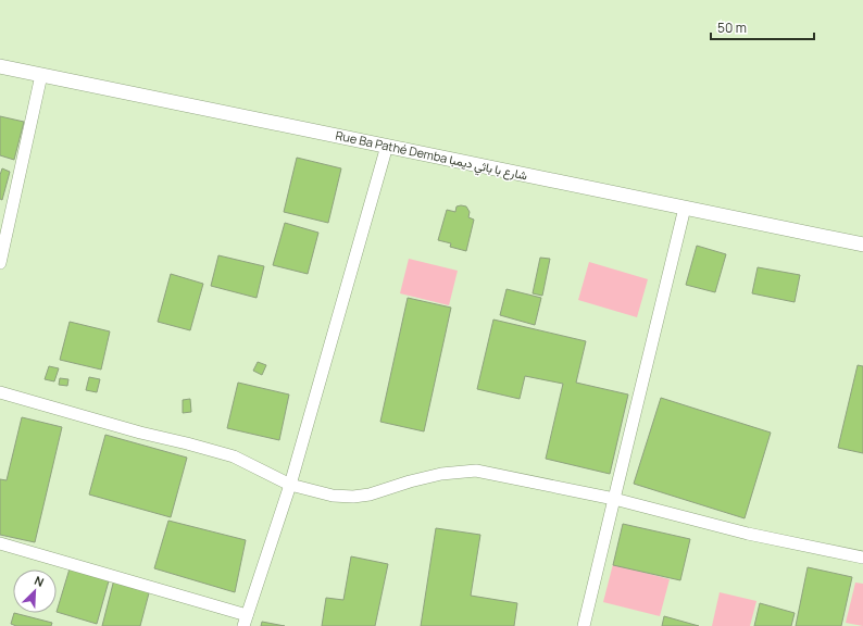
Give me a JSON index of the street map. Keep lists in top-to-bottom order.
{
  "streets": {
    "street": ["Rue Ba Pathé Demba شارع با باثي ديمبا"]
  },
  "scale_bar": "50 m",
  "north": "top right"
}
